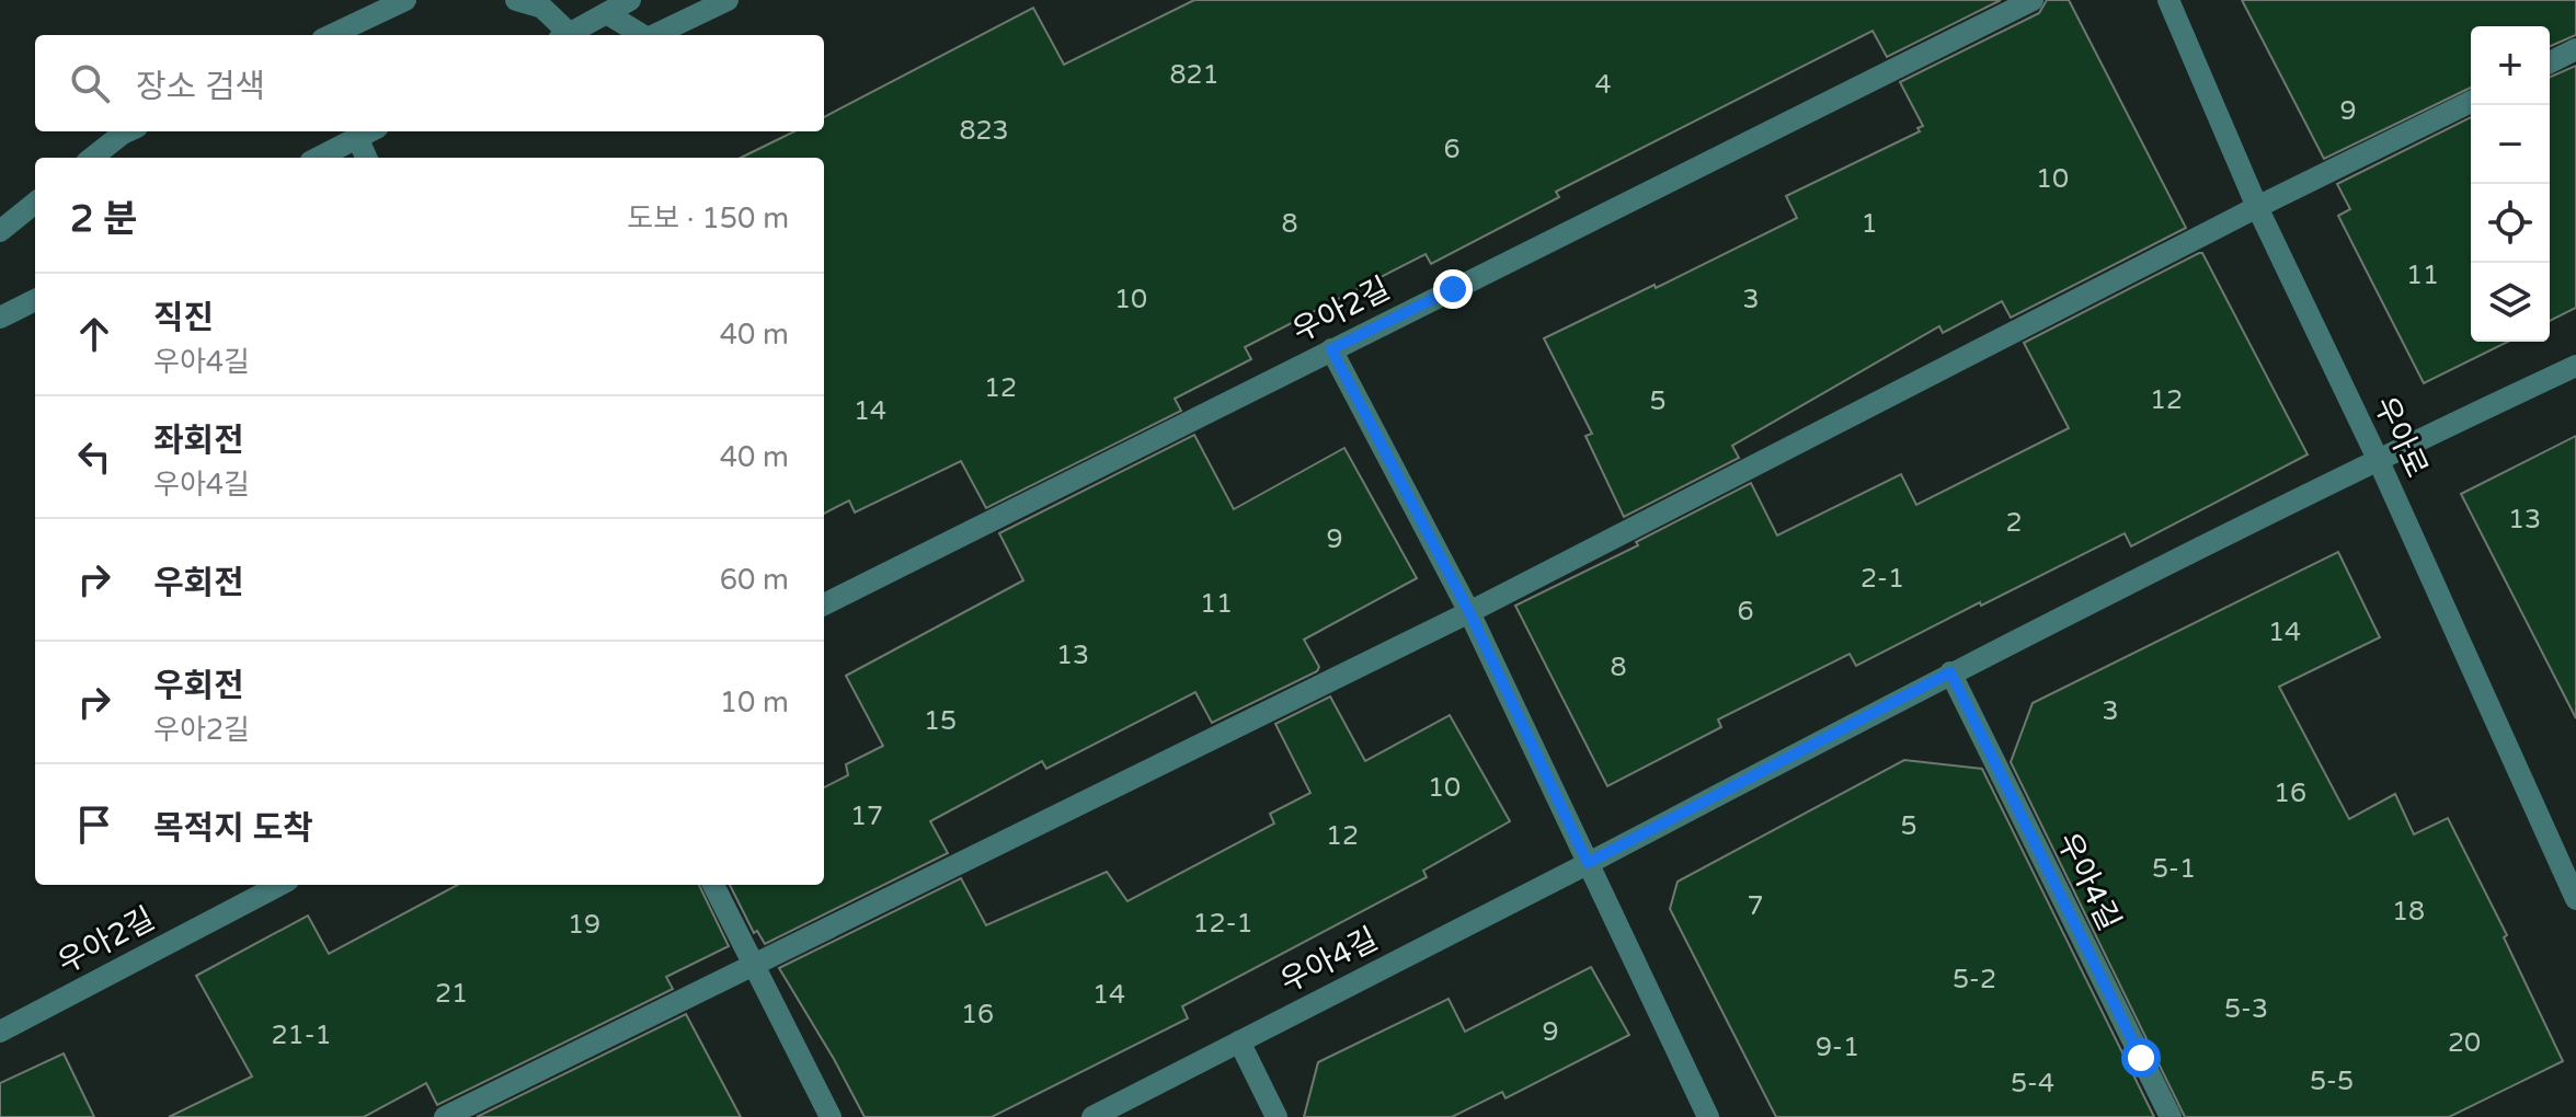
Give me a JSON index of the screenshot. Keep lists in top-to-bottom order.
{
  "streets": {
    "street": ["우아2길", "우아로", "우아4길"]
  },
  "crossings": [
    ["우아로", "우아4길"]
  ],
  "house_numbers": [
    "821",
    "4",
    "9",
    "823",
    "6",
    "10",
    "8",
    "1",
    "11",
    "10",
    "3",
    "12",
    "12",
    "5",
    "14",
    "13",
    "2",
    "9",
    "2-1",
    "11",
    "6",
    "14",
    "13",
    "8",
    "3",
    "15",
    "10",
    "16",
    "17",
    "5",
    "12",
    "5-1",
    "7",
    "18",
    "12-1",
    "19",
    "5-2",
    "21",
    "14",
    "5-3",
    "16",
    "9",
    "21-1",
    "20",
    "9-1",
    "5-5",
    "5-4"
  ],
  "page": {
    "map_buttons": ["+", "−"],
    "search": "장소 검색",
    "heading": ["2 분", "도보 · 150 m"],
    "list": [
      ["직진", "우아4길", "40 m"],
      ["좌회전", "우아4길", "40 m"],
      ["우회전", "60 m"],
      ["우회전", "우아2길", "10 m"],
      "목적지 도착"
    ]
  }
}
